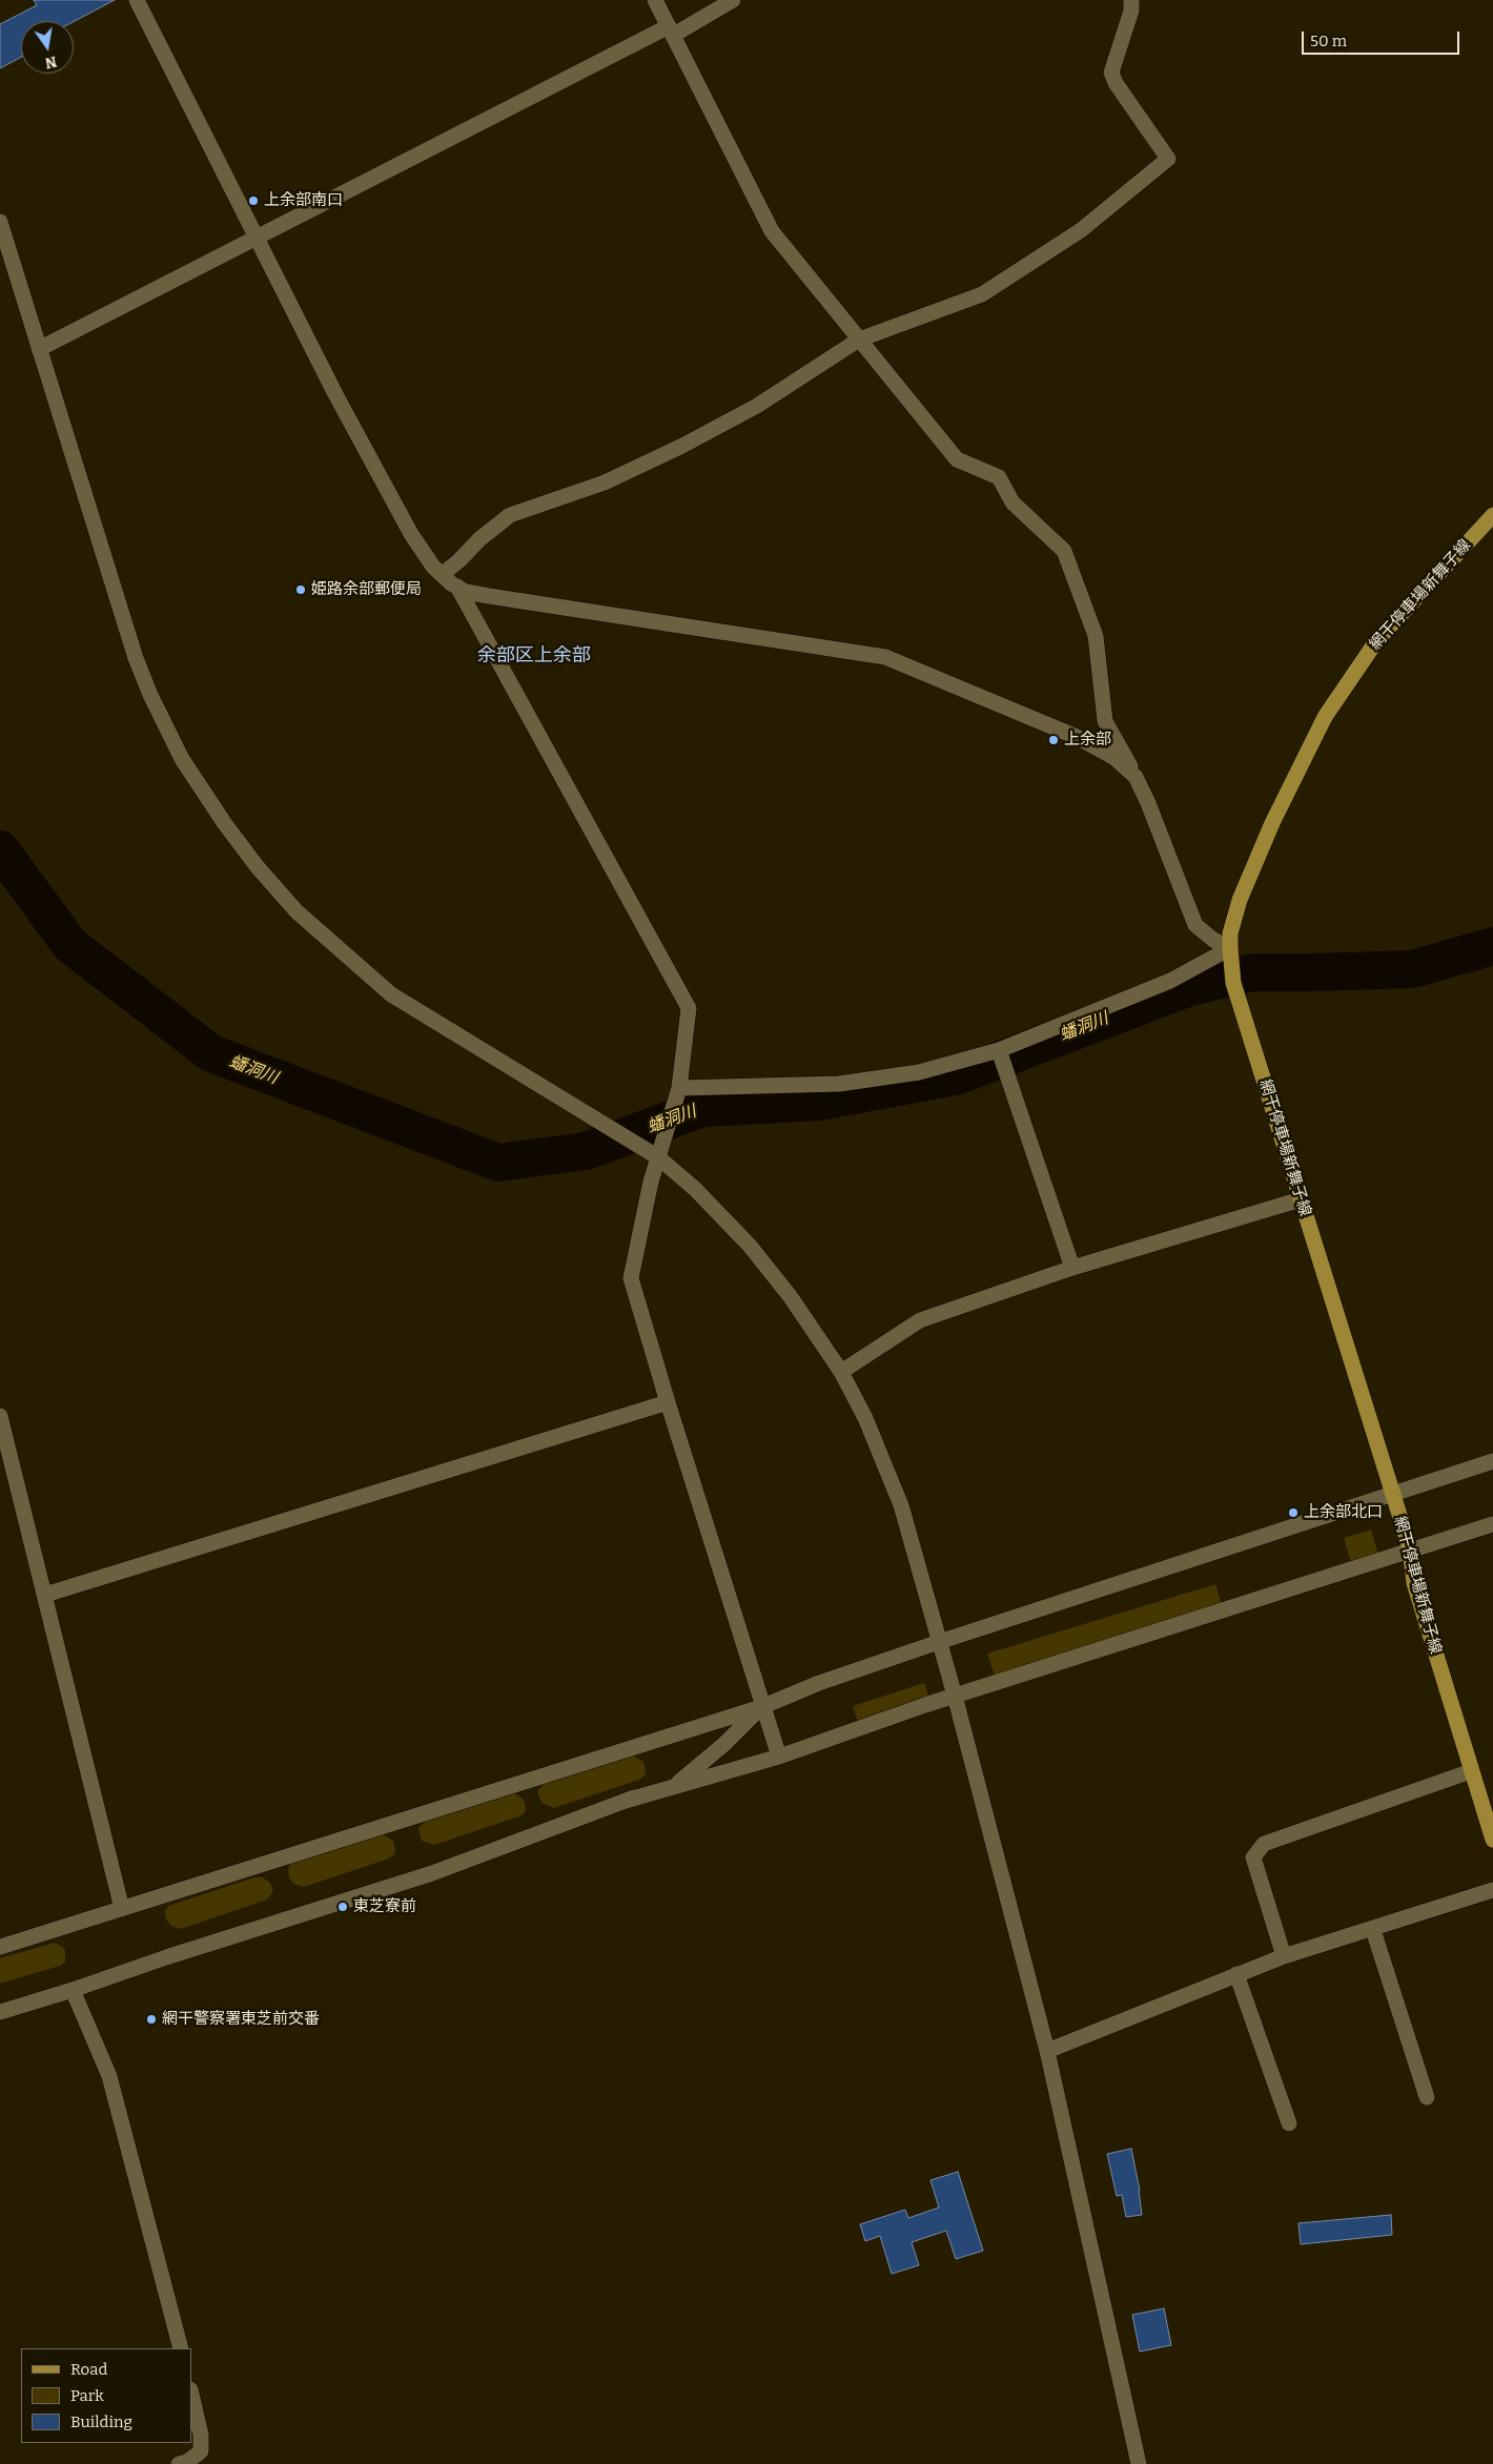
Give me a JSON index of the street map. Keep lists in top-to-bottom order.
{
  "streets": {
    "main road": ["網干停車場新舞子線"]
  },
  "districts": ["余部区上余部"],
  "water": ["蟠洞川"],
  "places": [
    "上余部南口",
    "姫路余部郵便局",
    "上余部",
    "上余部北口",
    "東芝寮前",
    "網干警察署東芝前交番"
  ],
  "legend": ["Road", "Park", "Building"],
  "scale_bar": "50 m",
  "north": "bottom"
}
